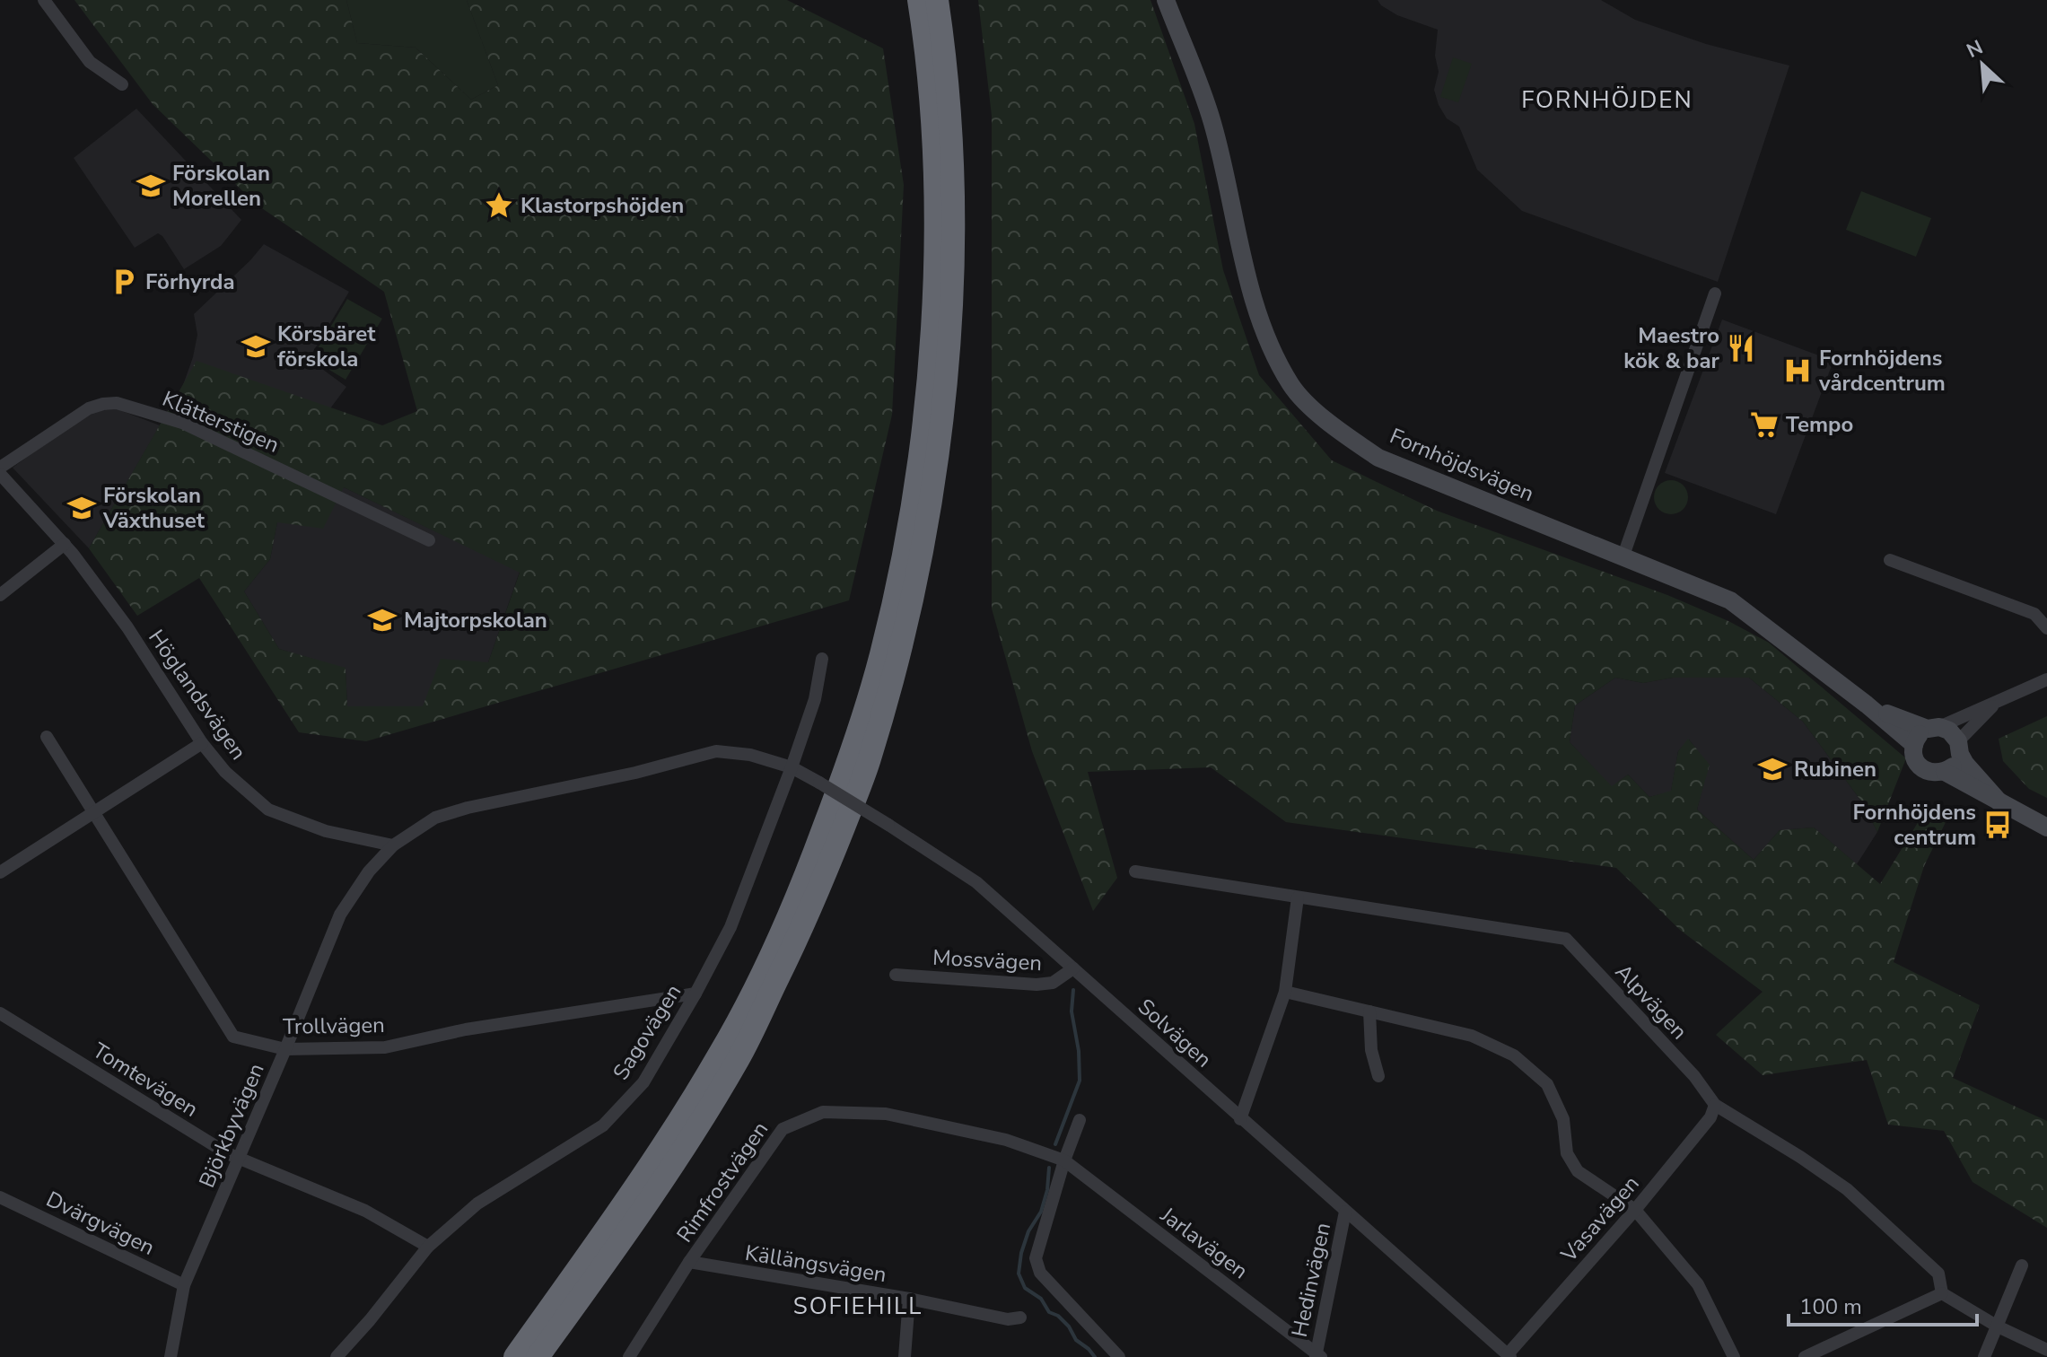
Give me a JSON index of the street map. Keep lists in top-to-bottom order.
{
  "streets": {
    "street": [
      "Klätterstigen",
      "Fornhöjdsvägen",
      "Höglandsvägen",
      "Mossvägen",
      "Alpvägen",
      "Trollvägen",
      "Sagovägen",
      "Solvägen",
      "Tomtevägen",
      "Björkbyvägen",
      "Rimfrostvägen",
      "Vasavägen",
      "Dvärgvägen",
      "Jarlavägen",
      "Källängsvägen",
      "Hedinvägen"
    ]
  },
  "crossings": [
    ["Höglandsvägen", "Björkbyvägen"],
    ["Mossvägen", "Solvägen"],
    ["Alpvägen", "Vasavägen"],
    ["Trollvägen", "Sagovägen"],
    ["Trollvägen", "Björkbyvägen"],
    ["Sagovägen", "Solvägen"],
    ["Sagovägen", "Tomtevägen"],
    ["Solvägen", "Vasavägen"],
    ["Solvägen", "Hedinvägen"],
    ["Tomtevägen", "Björkbyvägen"],
    ["Björkbyvägen", "Dvärgvägen"],
    ["Rimfrostvägen", "Jarlavägen"],
    ["Rimfrostvägen", "Källängsvägen"],
    ["Jarlavägen", "Hedinvägen"]
  ],
  "districts": ["FORNHÖJDEN", "SOFIEHILL"],
  "places": {
    "school or university": [
      "Förskolan Morellen",
      "Körsbäret förskola",
      "Förskolan Växthuset",
      "Majtorpskolan",
      "Rubinen"
    ],
    "place": ["Klastorpshöjden"],
    "parking": ["Förhyrda"],
    "restaurant": ["Maestro kök & bar"],
    "hospital": ["Fornhöjdens vårdcentrum"],
    "supermarket": ["Tempo"],
    "bus stop": ["Fornhöjdens centrum"]
  },
  "scale_bar": "100 m",
  "north": "top left"
}
